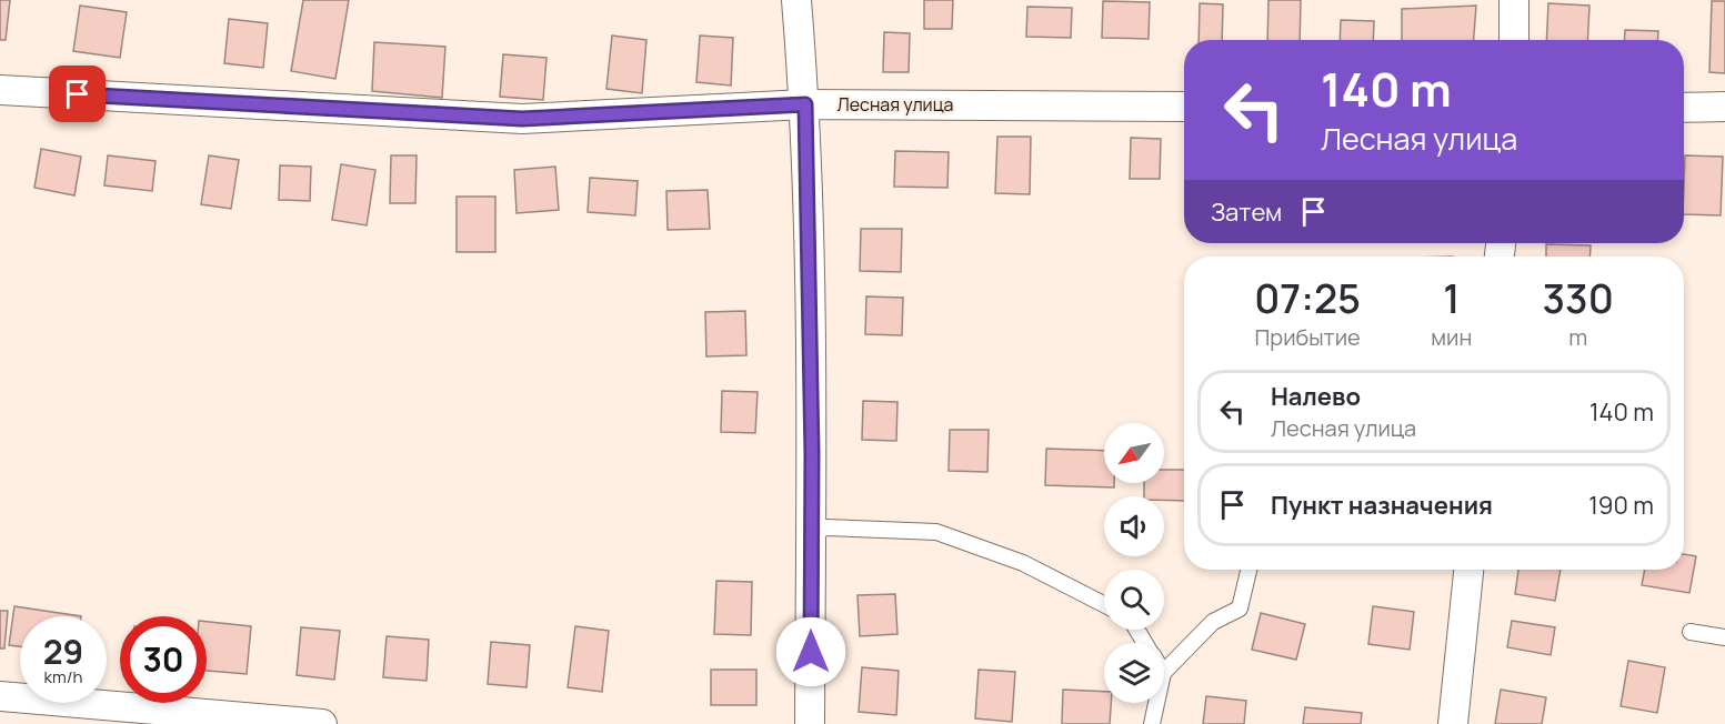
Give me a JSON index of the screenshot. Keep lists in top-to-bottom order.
{
  "streets": {
    "street": ["Лесная улица"]
  },
  "north": "bottom left",
  "page": {
    "turn": ["140 m", "Лесная улица"],
    "then": "Затем",
    "eta": [
      "07:25",
      "Прибытие",
      "1",
      "мин",
      "330",
      "m"
    ],
    "list": [
      {
        "name": "Налево",
        "note": "Лесная улица",
        "value": "140 m"
      },
      {
        "name": "Пункт назначения",
        "value": "190 m"
      }
    ],
    "speed": "29 km/h",
    "limit": "30"
  }
}
